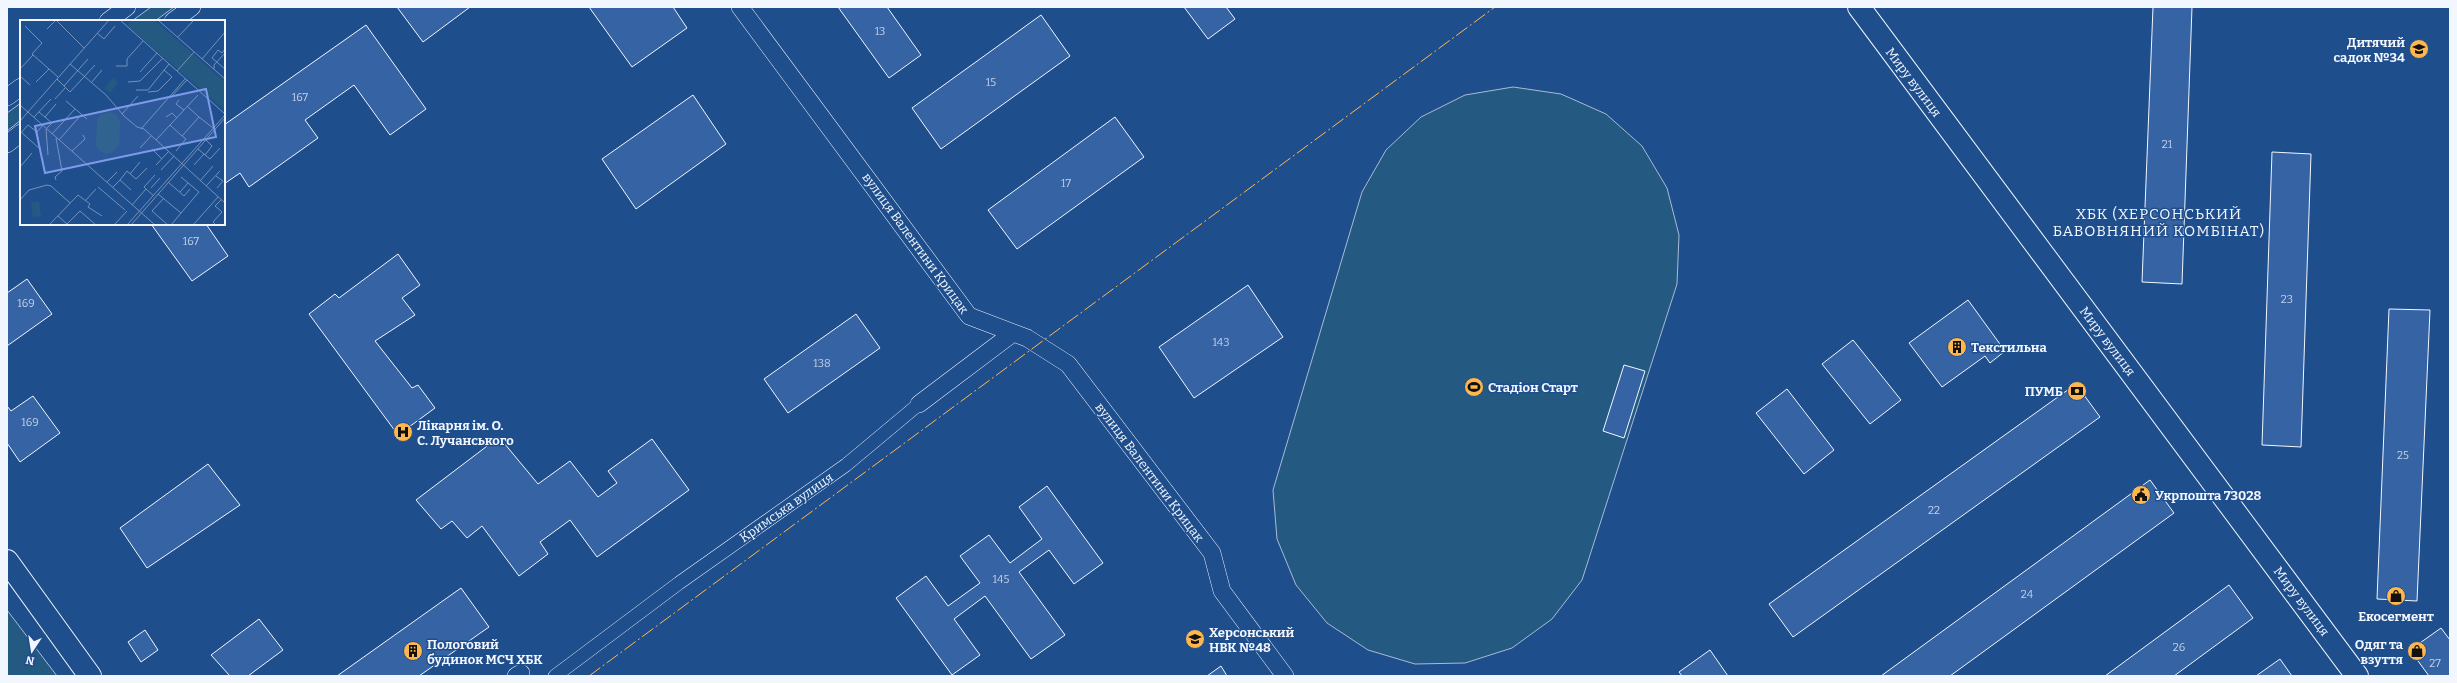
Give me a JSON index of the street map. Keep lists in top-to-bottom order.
{
  "streets": {
    "street": ["Миру вулиця", "вулиця Валентини Крицак", "Кримська вулиця"]
  },
  "crossings": [
    ["вулиця Валентини Крицак", "Кримська вулиця"]
  ],
  "districts": ["ХБК (ХЕРСОНСЬКИЙ БАВОВНЯНИЙ КОМБІНАТ)"],
  "places": {
    "school or university": ["Дитячий садок №34", "Херсонський НВК №48"],
    "building": ["Текстильна", "Пологовий будинок МСЧ ХБК"],
    "sports": ["Стадіон Старт"],
    "bank": ["ПУМБ"],
    "hospital": ["Лікарня ім. О. С. Лучанського"],
    "public building": ["Укрпошта 73028"],
    "shop": ["Екосегмент", "Одяг та взуття"]
  },
  "house_numbers": [
    "13",
    "15",
    "167",
    "21",
    "17",
    "167",
    "23",
    "169",
    "143",
    "138",
    "169",
    "25",
    "22",
    "145",
    "24",
    "26",
    "27"
  ],
  "north": "bottom"
}
